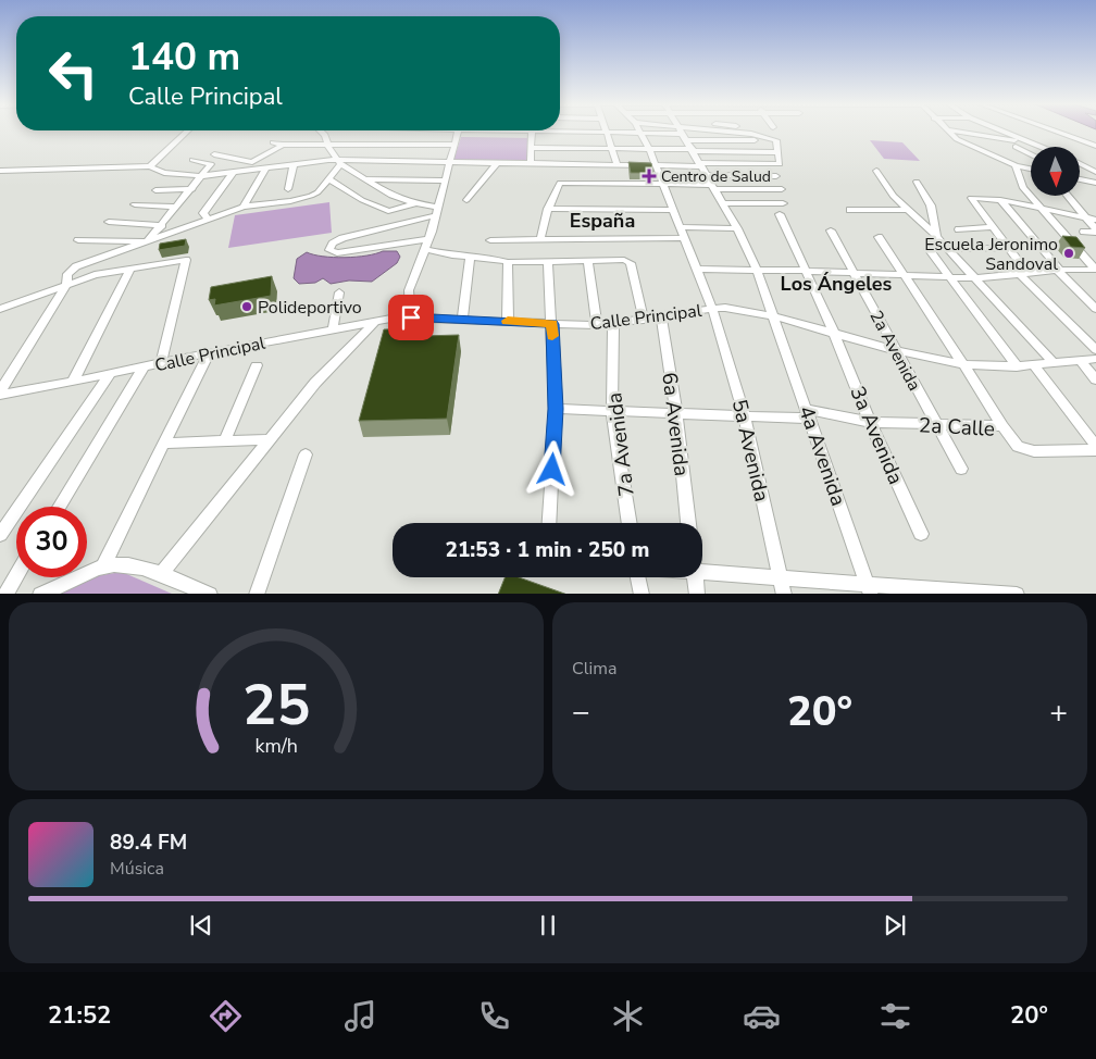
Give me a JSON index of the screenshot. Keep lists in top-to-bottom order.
{
  "streets": {
    "street": [
      "Calle Principal",
      "2a Avenida",
      "6a Avenida",
      "2a Calle",
      "3a Avenida",
      "7a Avenida",
      "5a Avenida",
      "4a Avenida"
    ]
  },
  "crossings": [
    ["Calle Principal", "2a Avenida"],
    ["Calle Principal", "6a Avenida"],
    ["Calle Principal", "3a Avenida"],
    ["Calle Principal", "7a Avenida"],
    ["Calle Principal", "5a Avenida"],
    ["Calle Principal", "4a Avenida"],
    ["2a Avenida", "2a Calle"],
    ["6a Avenida", "2a Calle"],
    ["2a Calle", "3a Avenida"],
    ["2a Calle", "7a Avenida"],
    ["2a Calle", "5a Avenida"],
    ["2a Calle", "4a Avenida"]
  ],
  "districts": ["España", "Los Ángeles"],
  "places": {
    "health": ["Centro de Salud"],
    "other": ["Escuela Jeronimo Sandoval", "Polideportivo"]
  },
  "north": "bottom",
  "page": {
    "turn": ["140 m", "Calle Principal"],
    "limit": "30",
    "trip": "21:53 · 1 min · 250 m",
    "tile": "Clima",
    "heat": ["−", "20°", "+"],
    "song": ["89.4 FM", "Música"],
    "tabs": ["21:52", "20°"],
    "gauge": ["25", "km/h"]
  }
}
